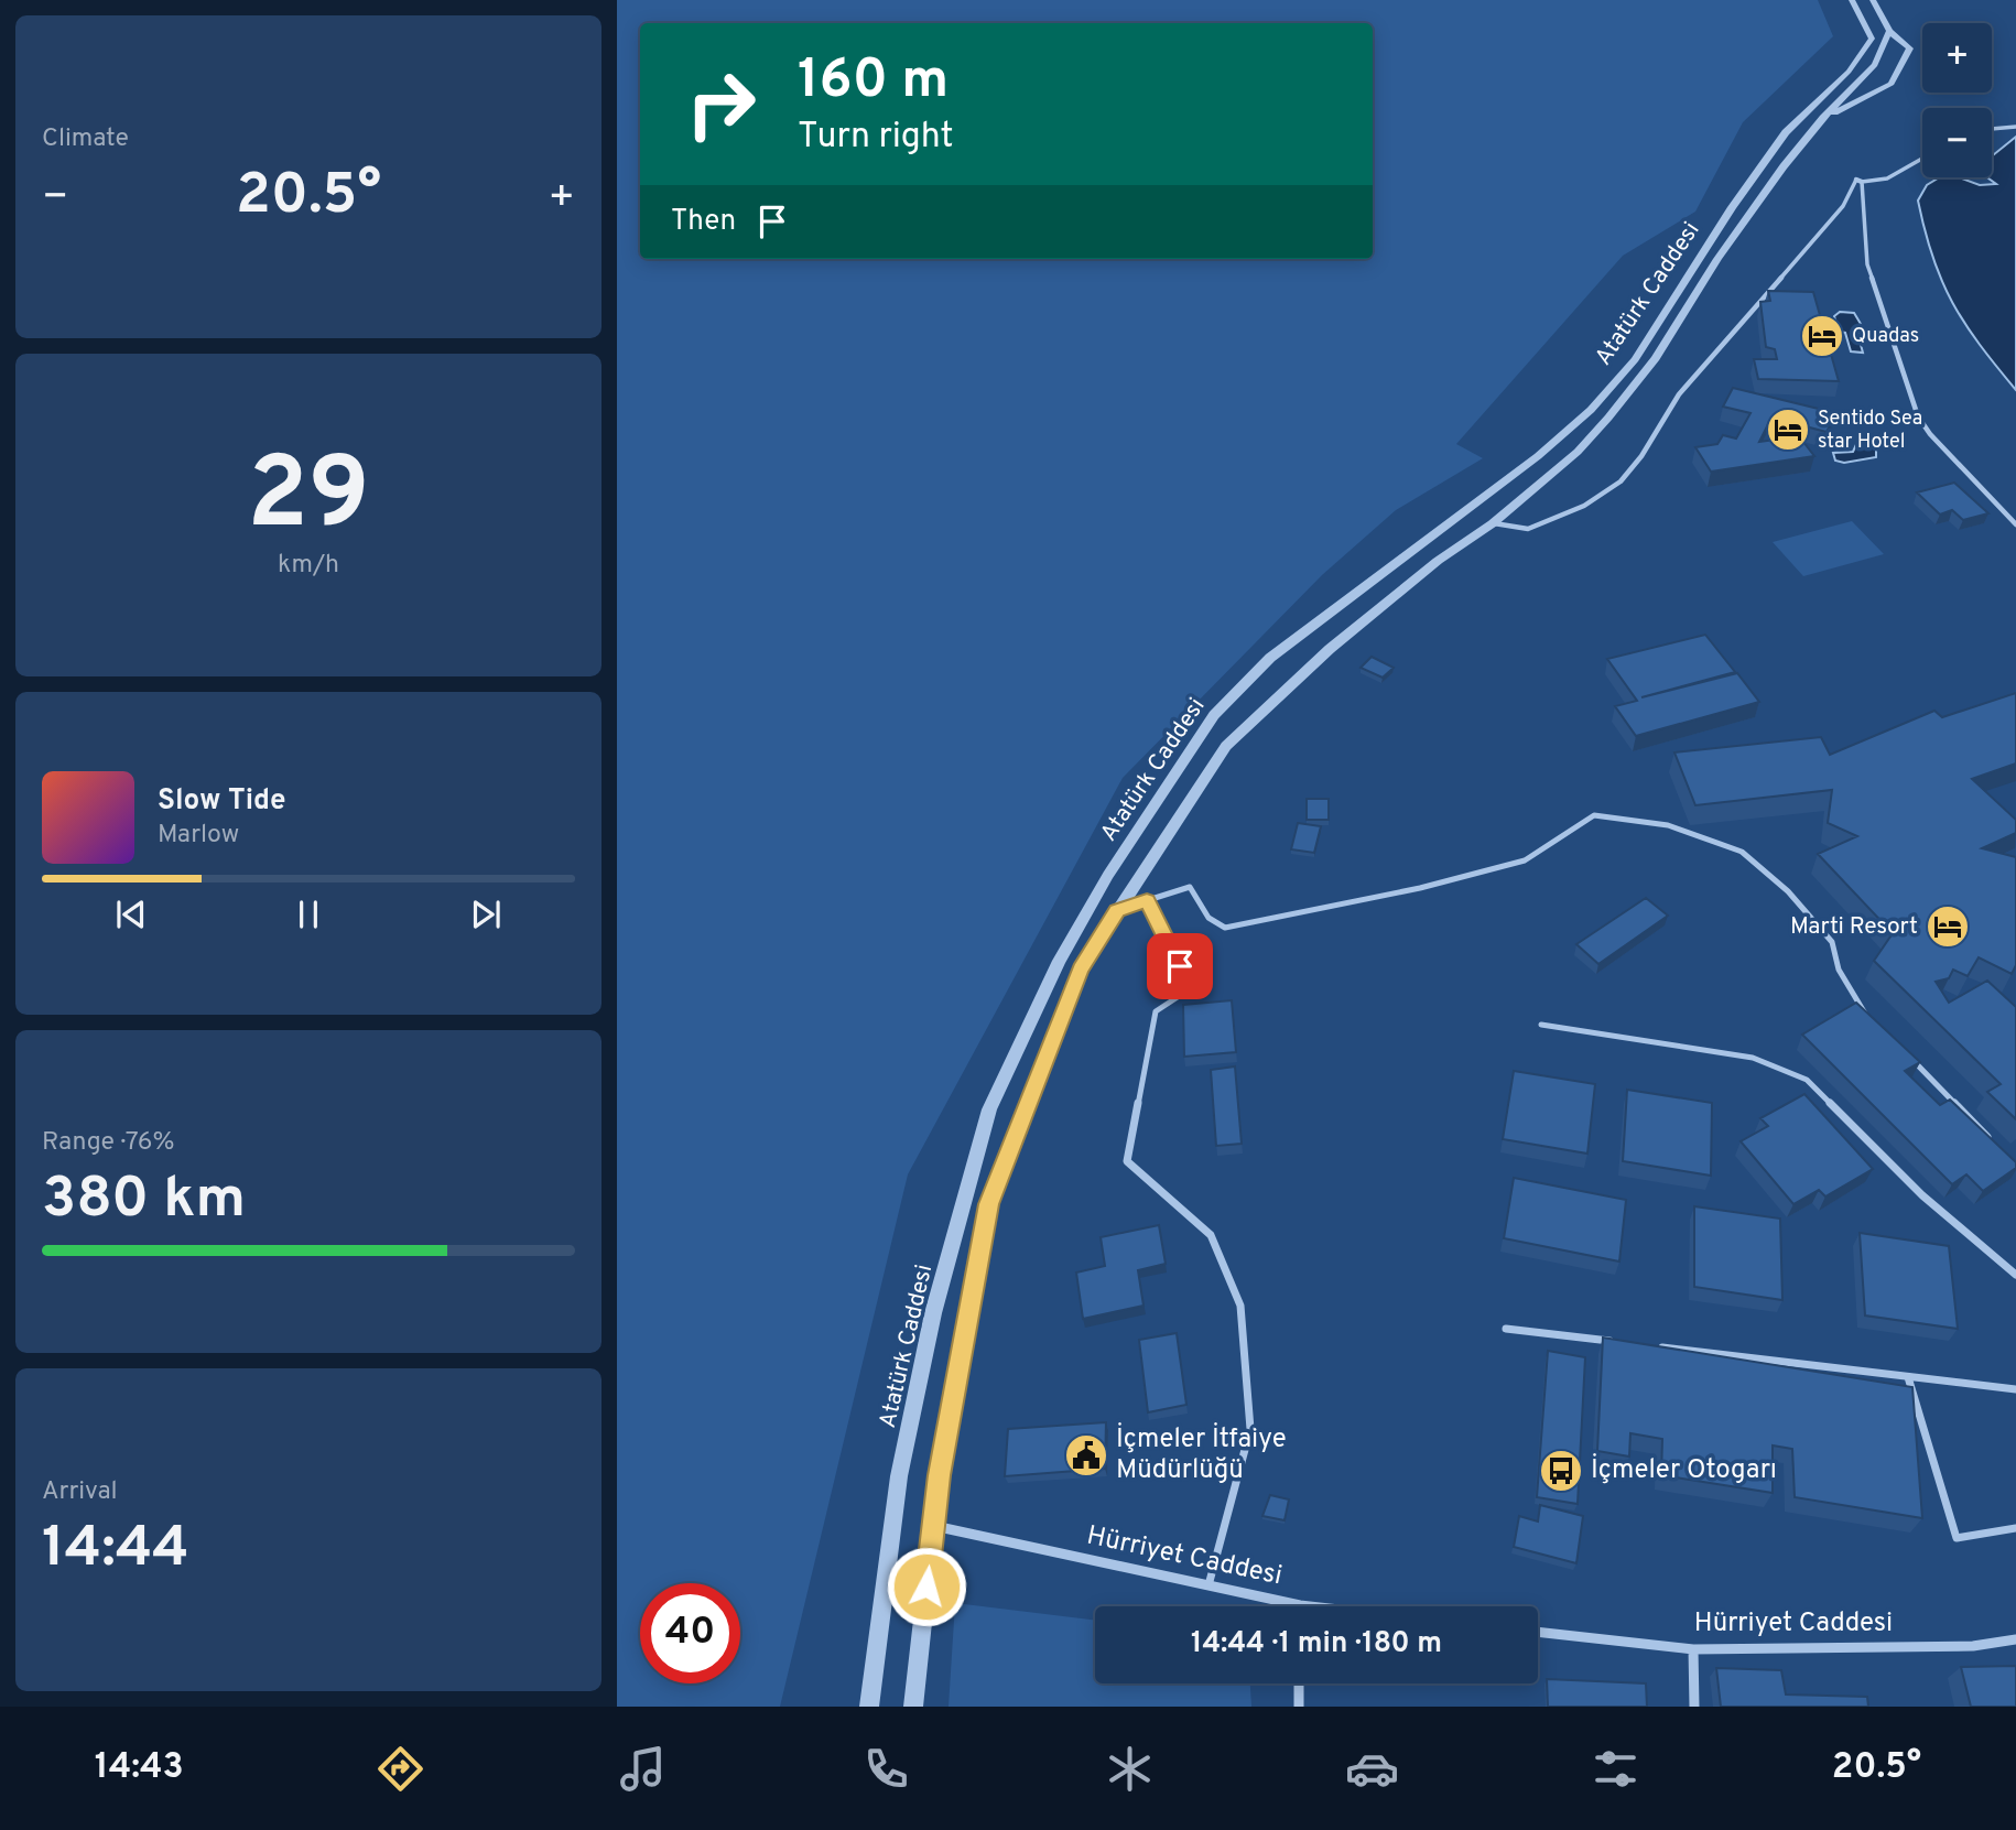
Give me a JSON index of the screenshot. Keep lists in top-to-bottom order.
{
  "streets": {
    "street": ["Atatürk Caddesi", "Hürriyet Caddesi"]
  },
  "crossings": [
    ["Atatürk Caddesi", "Hürriyet Caddesi"]
  ],
  "places": {
    "hotel": ["Quadas", "Sentido Sea star Hotel", "Marti Resort"],
    "public building": ["İçmeler İtfaiye Müdürlüğü"],
    "bus stop": ["İçmeler Otogarı"]
  },
  "page": {
    "tile": [
      "Climate",
      ["29", "km/h"],
      ["Range · 76%", "380 km"],
      ["Arrival", "14:44"]
    ],
    "map_buttons": ["+", "−"],
    "turn": ["160 m", "Turn right"],
    "heat": ["−", "20.5°", "+"],
    "then": "Then",
    "song": ["Slow Tide", "Marlow"],
    "limit": "40",
    "trip": "14:44 · 1 min · 180 m",
    "tabs": ["14:43", "20.5°"]
  }
}
